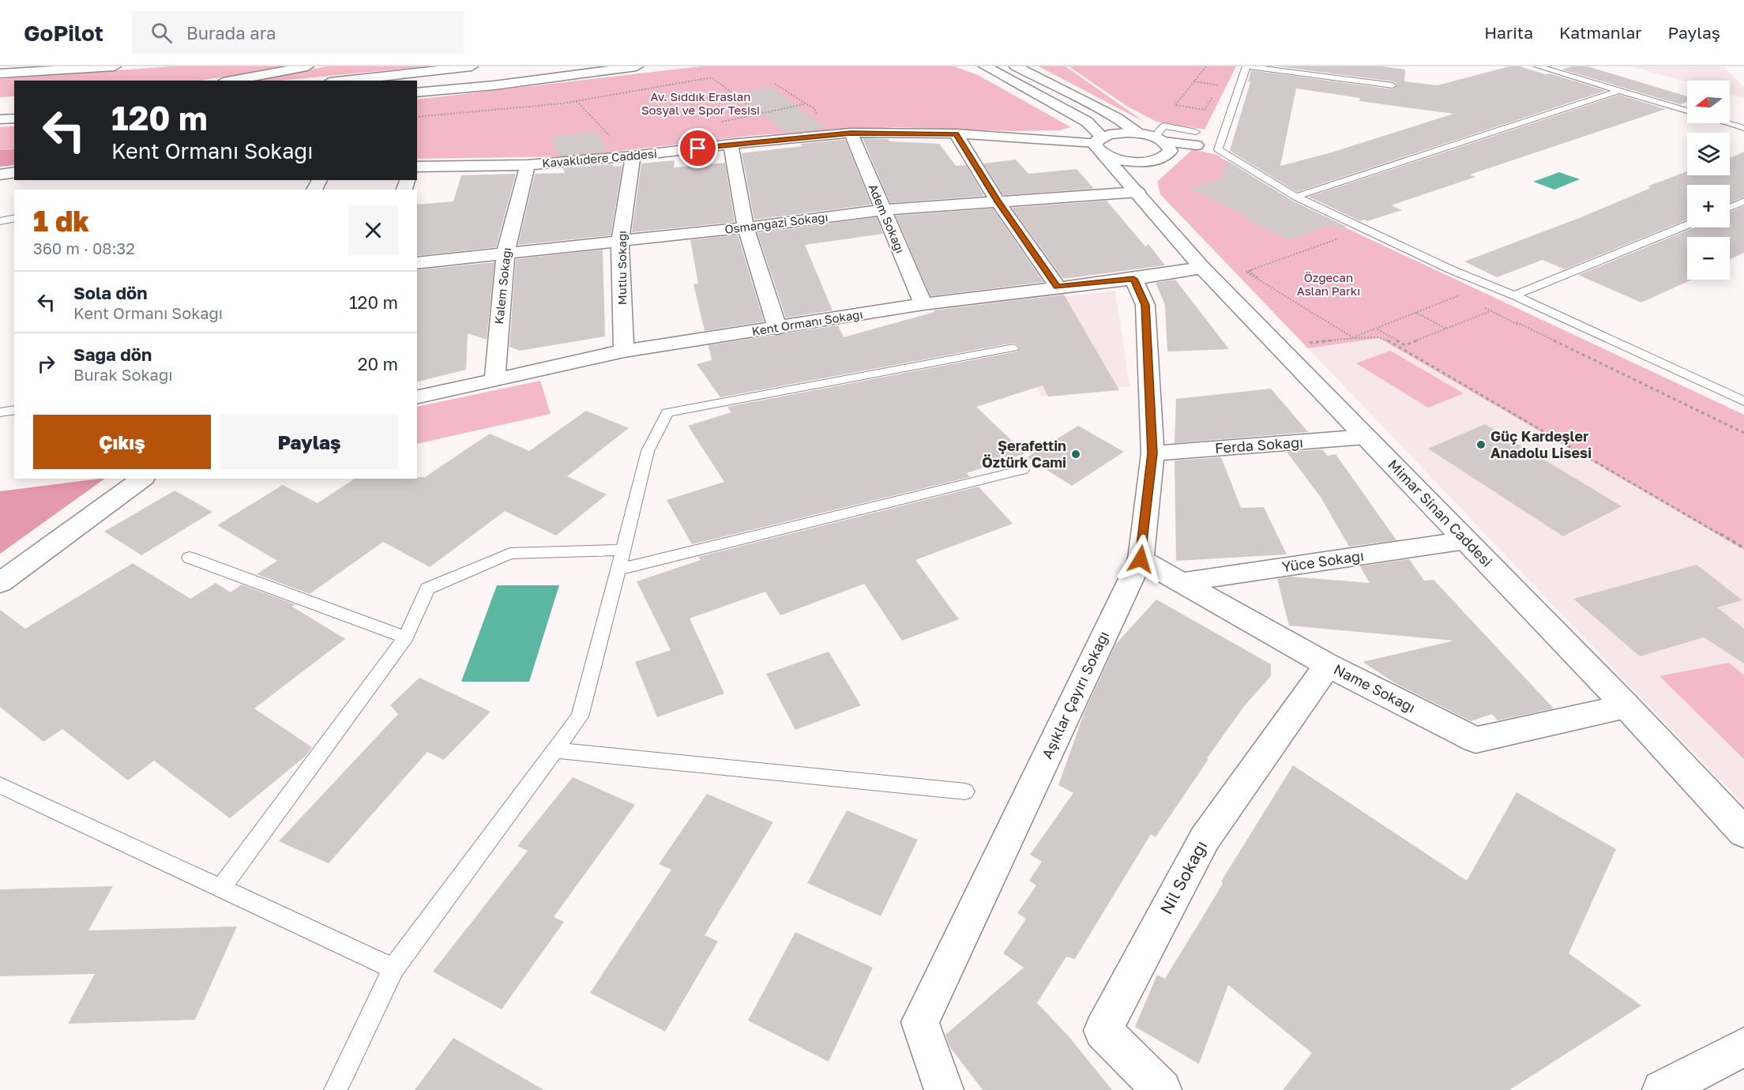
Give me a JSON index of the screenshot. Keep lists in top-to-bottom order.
{
  "streets": {
    "main road": [
      "Kavaklıdere Caddesi",
      "Adem Sokağı",
      "Osmangazi Sokağı",
      "Mutlu Sokağı",
      "Kalem Sokağı",
      "Kent Ormanı Sokağı",
      "Ferda Sokağı",
      "Mimar Sinan Caddesi",
      "Yüce Sokağı",
      "Name Sokağı",
      "Aşıklar Çayırı Sokağı",
      "Nil Sokağı"
    ]
  },
  "crossings": [
    ["Kavaklıdere Caddesi", "Adem Sokağı"],
    ["Kavaklıdere Caddesi", "Mutlu Sokağı"],
    ["Kavaklıdere Caddesi", "Kalem Sokağı"],
    ["Kavaklıdere Caddesi", "Mimar Sinan Caddesi"],
    ["Adem Sokağı", "Osmangazi Sokağı"],
    ["Adem Sokağı", "Kent Ormanı Sokağı"],
    ["Osmangazi Sokağı", "Mutlu Sokağı"],
    ["Osmangazi Sokağı", "Kalem Sokağı"],
    ["Osmangazi Sokağı", "Mimar Sinan Caddesi"],
    ["Mutlu Sokağı", "Kent Ormanı Sokağı"],
    ["Kalem Sokağı", "Kent Ormanı Sokağı"],
    ["Kent Ormanı Sokağı", "Mimar Sinan Caddesi"],
    ["Kent Ormanı Sokağı", "Aşıklar Çayırı Sokağı"],
    ["Ferda Sokağı", "Mimar Sinan Caddesi"],
    ["Ferda Sokağı", "Aşıklar Çayırı Sokağı"],
    ["Mimar Sinan Caddesi", "Yüce Sokağı"],
    ["Mimar Sinan Caddesi", "Name Sokağı"],
    ["Yüce Sokağı", "Name Sokağı"],
    ["Name Sokağı", "Aşıklar Çayırı Sokağı"],
    ["Name Sokağı", "Nil Sokağı"]
  ],
  "parks": ["Av. Sıddık Eraslan Sosyal ve Spor Tesisi", "Özgecan Aslan Parkı"],
  "places": ["Güç Kardeşler Anadolu Lisesi", "Şerafettin Öztürk Cami"],
  "north": "left",
  "page": {
    "header": "GoPilot",
    "search": "Burada ara",
    "nav": ["Harita", "Katmanlar", "Paylaş"],
    "map_buttons": ["+", "−"],
    "turn": ["120 m", "Kent Ormanı Sokağı"],
    "heading": ["1 dk", "360 m · 08:32"],
    "list": [
      {
        "name": "Sola dön",
        "note": "Kent Ormanı Sokağı",
        "value": "120 m"
      },
      {
        "name": "Sağa dön",
        "note": "Burak Sokağı",
        "value": "20 m"
      }
    ],
    "buttons": ["Çıkış", "Paylaş"]
  }
}
